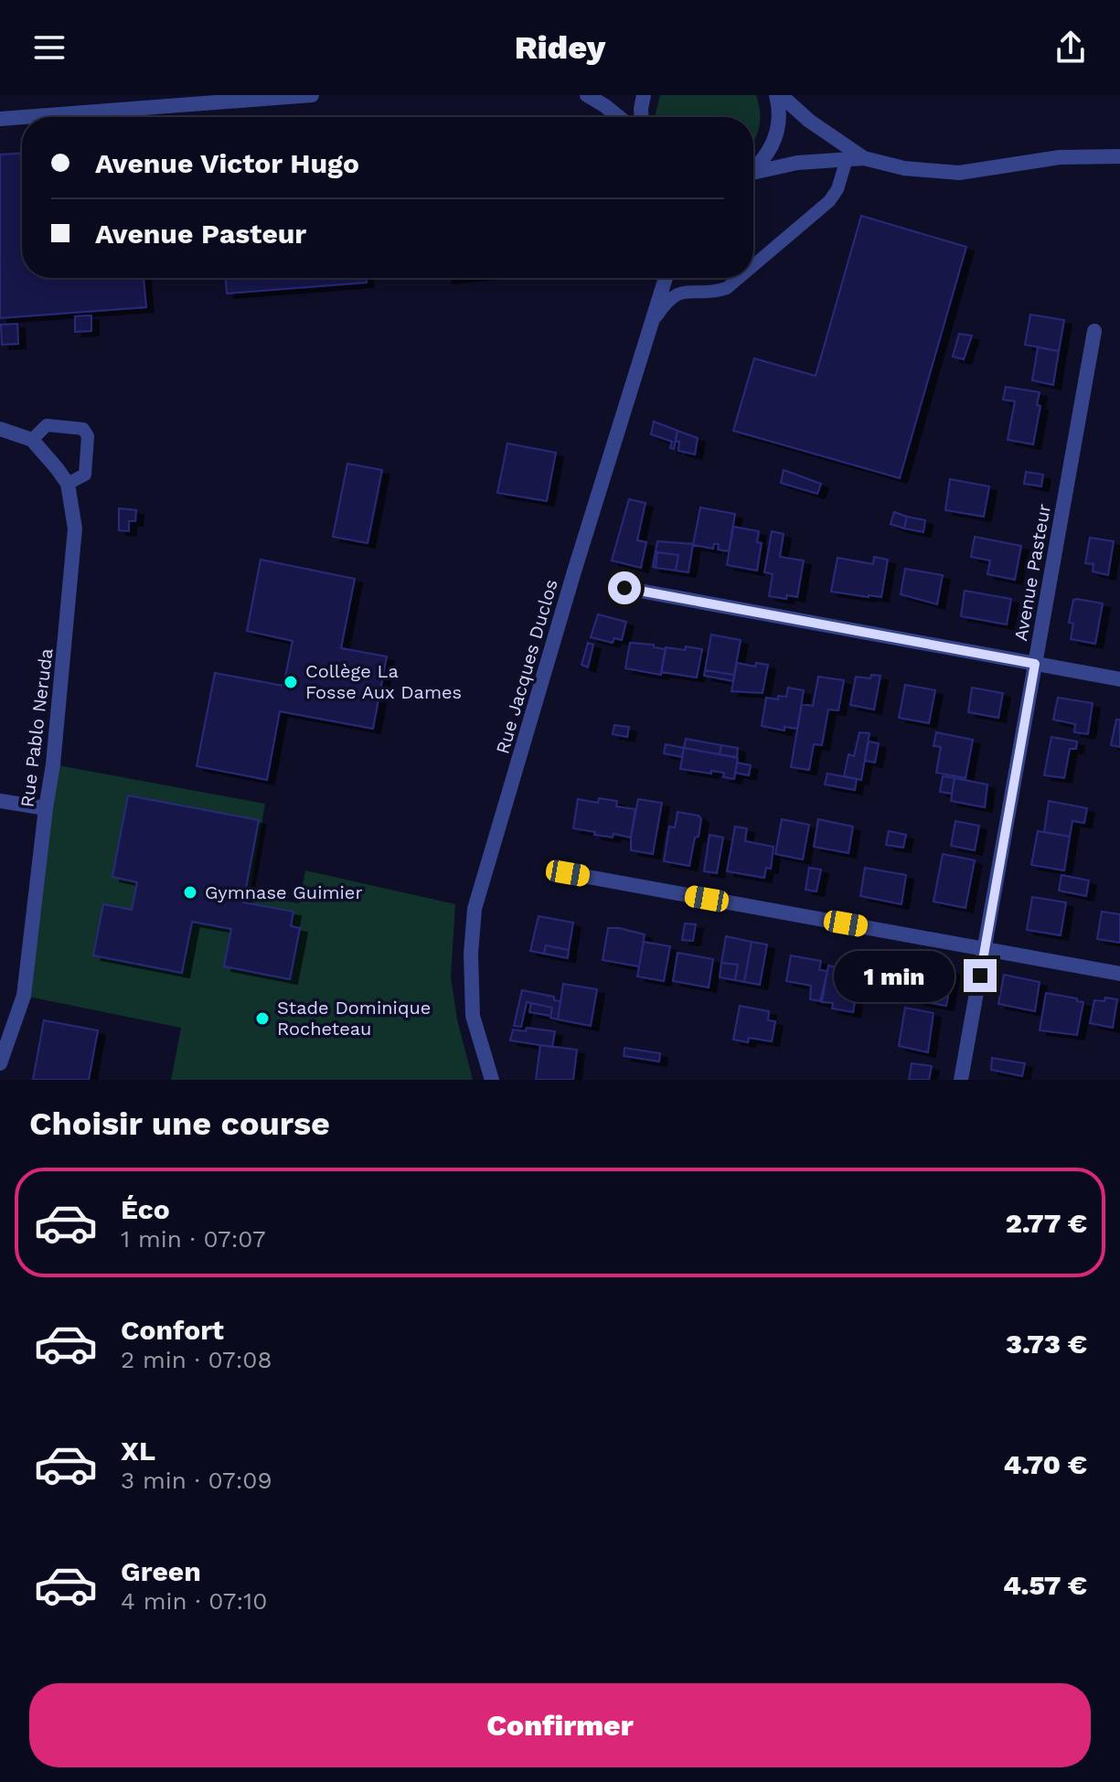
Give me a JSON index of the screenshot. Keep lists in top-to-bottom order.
{
  "streets": {
    "street": ["Avenue Pasteur", "Rue Jacques Duclos", "Rue Pablo Neruda"]
  },
  "places": ["Collège La Fosse Aux Dames", "Gymnase Guimier", "Stade Dominique Rocheteau"],
  "page": {
    "header": "Ridey",
    "banner": ["Avenue Victor Hugo", "Avenue Pasteur"],
    "bubble": "1 min",
    "heading": "Choisir une course",
    "list": [
      {
        "name": "Éco",
        "note": "1 min · 07:07",
        "value": "2.77 €"
      },
      {
        "name": "Confort",
        "note": "2 min · 07:08",
        "value": "3.73 €"
      },
      {
        "name": "XL",
        "note": "3 min · 07:09",
        "value": "4.70 €"
      },
      {
        "name": "Green",
        "note": "4 min · 07:10",
        "value": "4.57 €"
      }
    ],
    "buttons": "Confirmer"
  }
}
